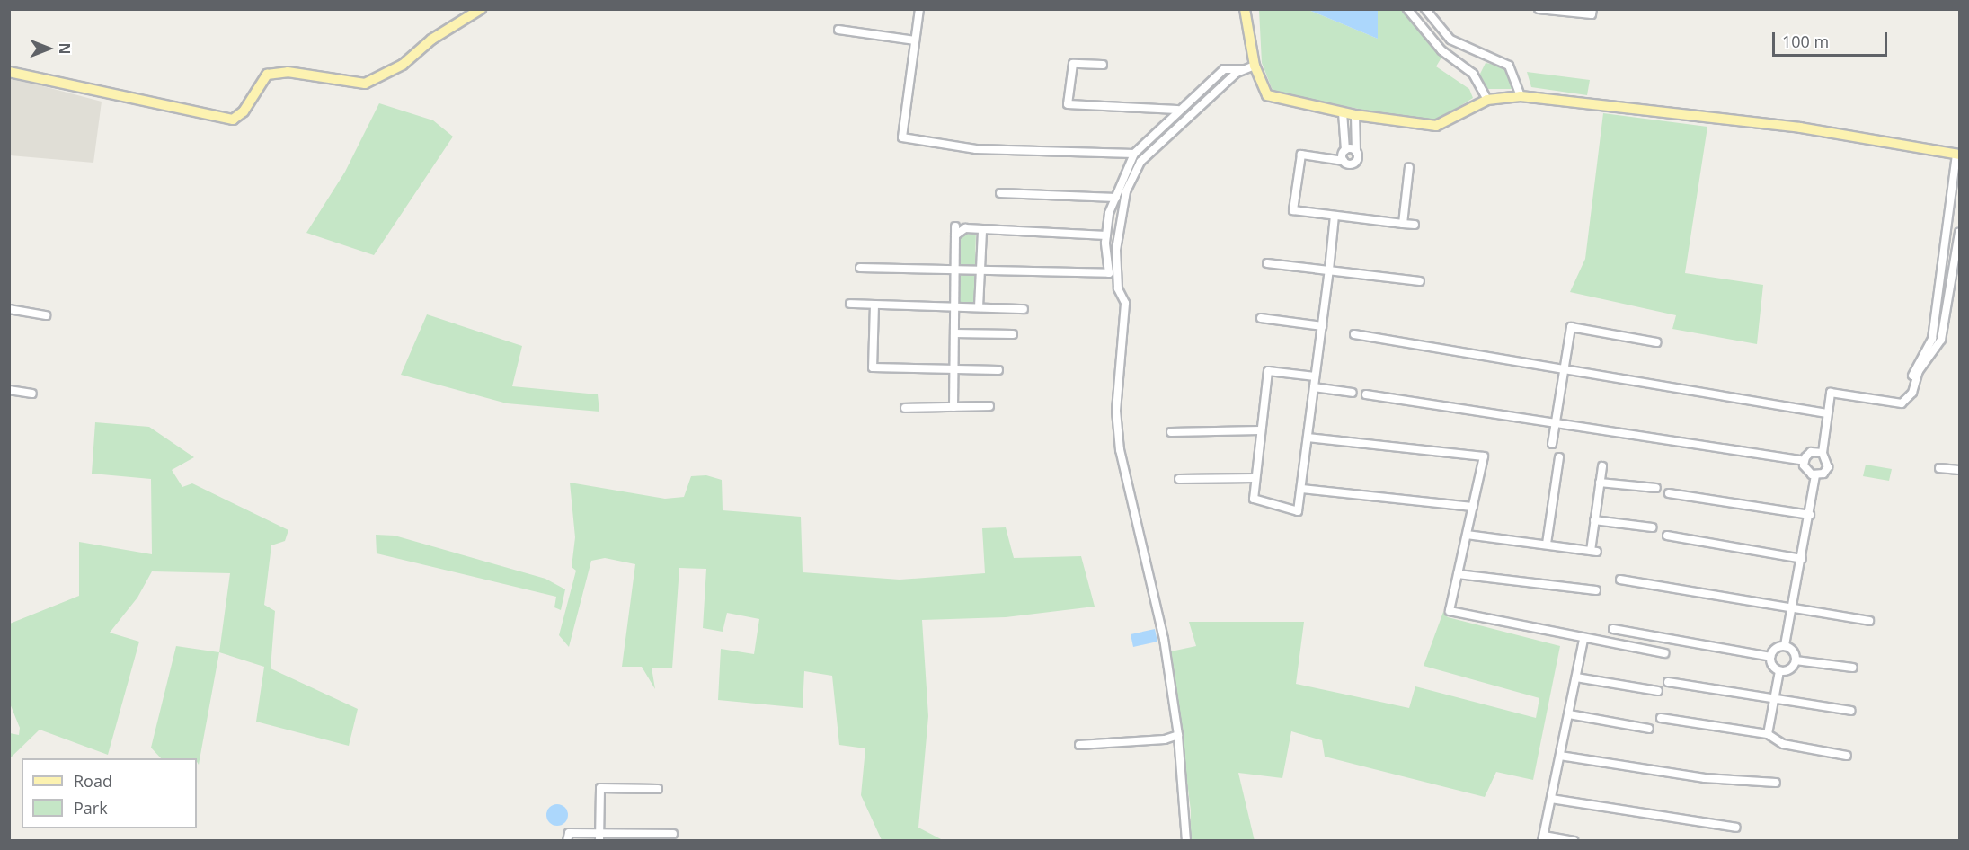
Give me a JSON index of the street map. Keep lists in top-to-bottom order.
{
  "legend": ["Road", "Park"],
  "scale_bar": "100 m",
  "north": "right"
}
